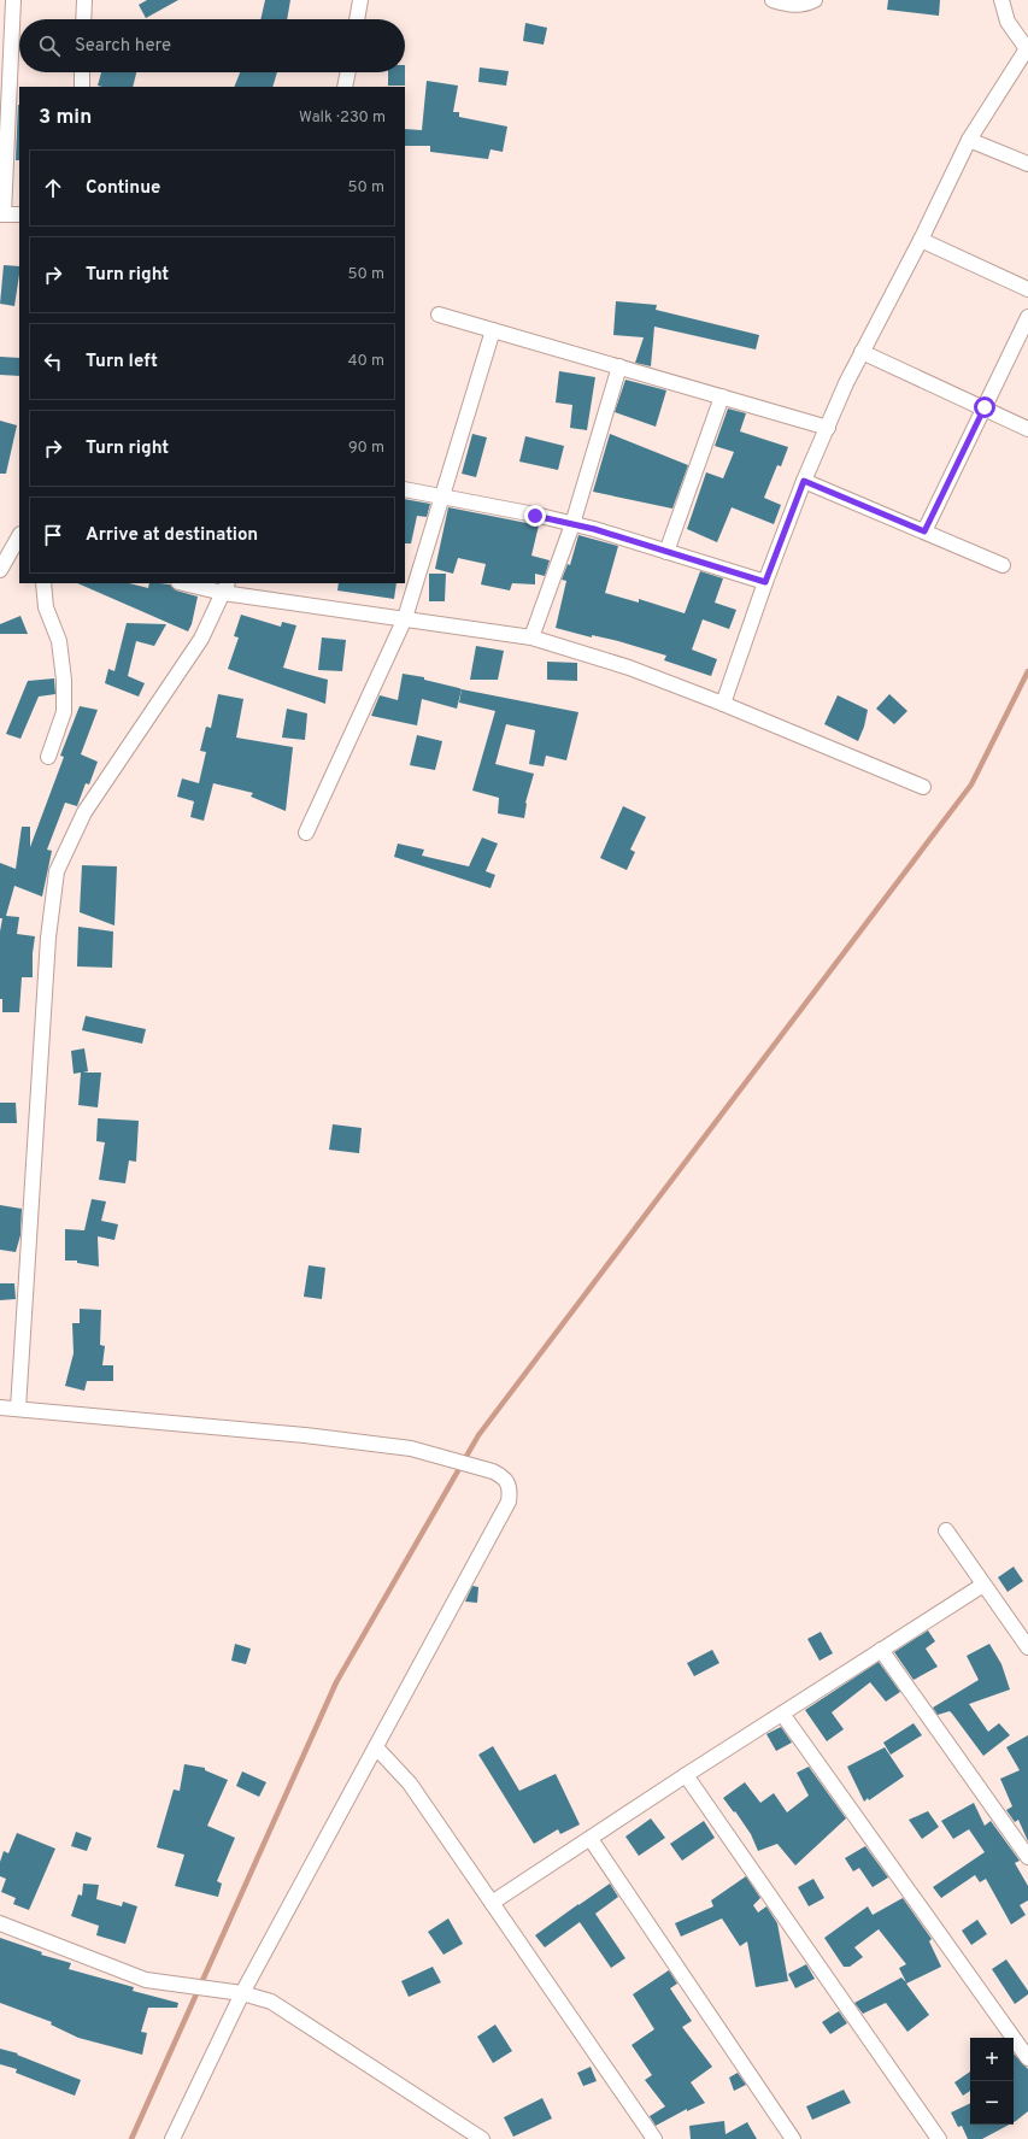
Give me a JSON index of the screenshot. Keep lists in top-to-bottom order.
{
  "page": {
    "search": "Search here",
    "heading": ["3 min", "Walk · 230 m"],
    "list": [
      ["Continue", "50 m"],
      ["Turn right", "50 m"],
      ["Turn left", "40 m"],
      ["Turn right", "90 m"],
      "Arrive at destination"
    ],
    "map_buttons": ["+", "−"]
  }
}
